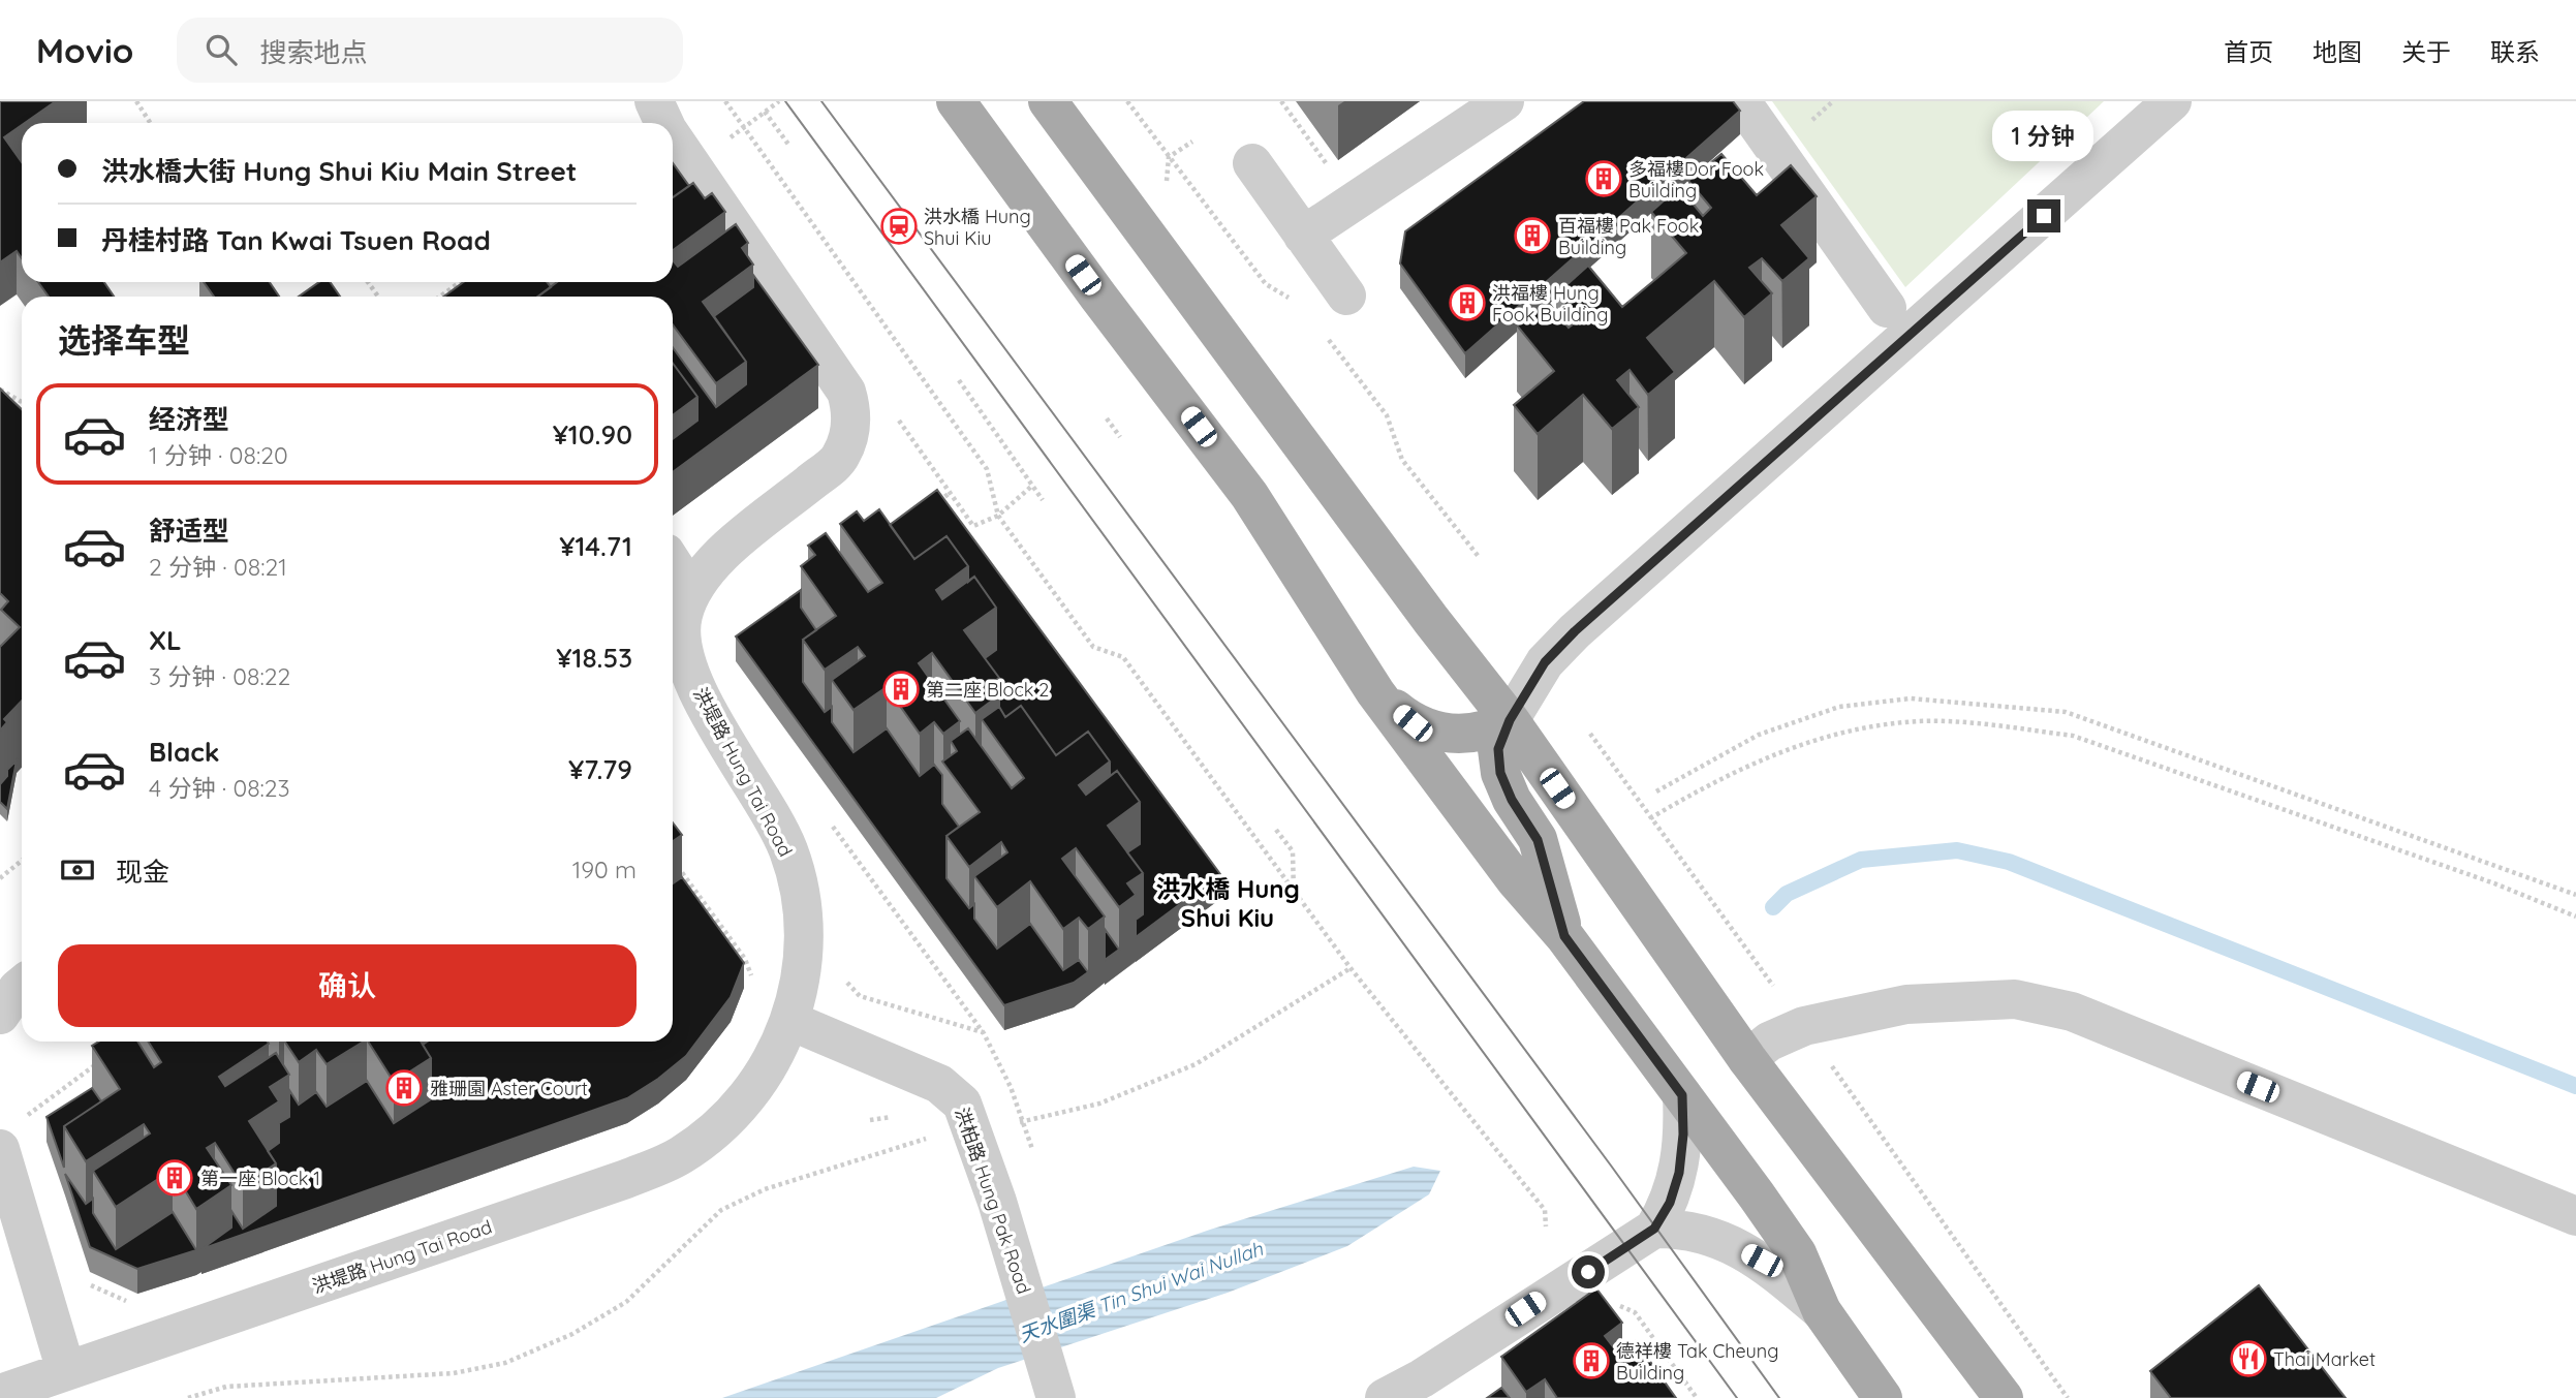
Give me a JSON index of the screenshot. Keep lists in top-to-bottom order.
{
  "streets": {
    "street": ["洪堤路 Hung Tai Road", "洪柏路 Hung Pak Road"]
  },
  "crossings": [
    ["洪堤路 Hung Tai Road", "洪柏路 Hung Pak Road"]
  ],
  "districts": ["洪水橋 Hung Shui Kiu"],
  "water": ["天水圍渠 Tin Shui Wai Nullah"],
  "places": {
    "building": [
      "多福樓Dor Fook Building",
      "百福樓 Pak Fook Building",
      "洪福樓 Hung Fook Building",
      "第二座 Block 2",
      "雅珊園 Aster Court",
      "第一座 Block 1",
      "德祥樓 Tak Cheung Building"
    ],
    "station": ["洪水橋 Hung Shui Kiu"],
    "restaurant": ["Thai Market"]
  },
  "page": {
    "header": "Movio",
    "search": "搜索地点",
    "nav": [
      "首页",
      "地图",
      "关于",
      "联系"
    ],
    "bubble": "1 分钟",
    "banner": ["洪水橋大街 Hung Shui Kiu Main Street", "丹桂村路 Tan Kwai Tsuen Road"],
    "heading": "选择车型",
    "list": [
      {
        "name": "经济型",
        "note": "1 分钟 · 08:20",
        "value": "¥10.90"
      },
      {
        "name": "舒适型",
        "note": "2 分钟 · 08:21",
        "value": "¥14.71"
      },
      {
        "name": "XL",
        "note": "3 分钟 · 08:22",
        "value": "¥18.53"
      },
      {
        "name": "Black",
        "note": "4 分钟 · 08:23",
        "value": "¥7.79"
      }
    ],
    "pay": ["现金", "190 m"],
    "buttons": "确认"
  }
}
